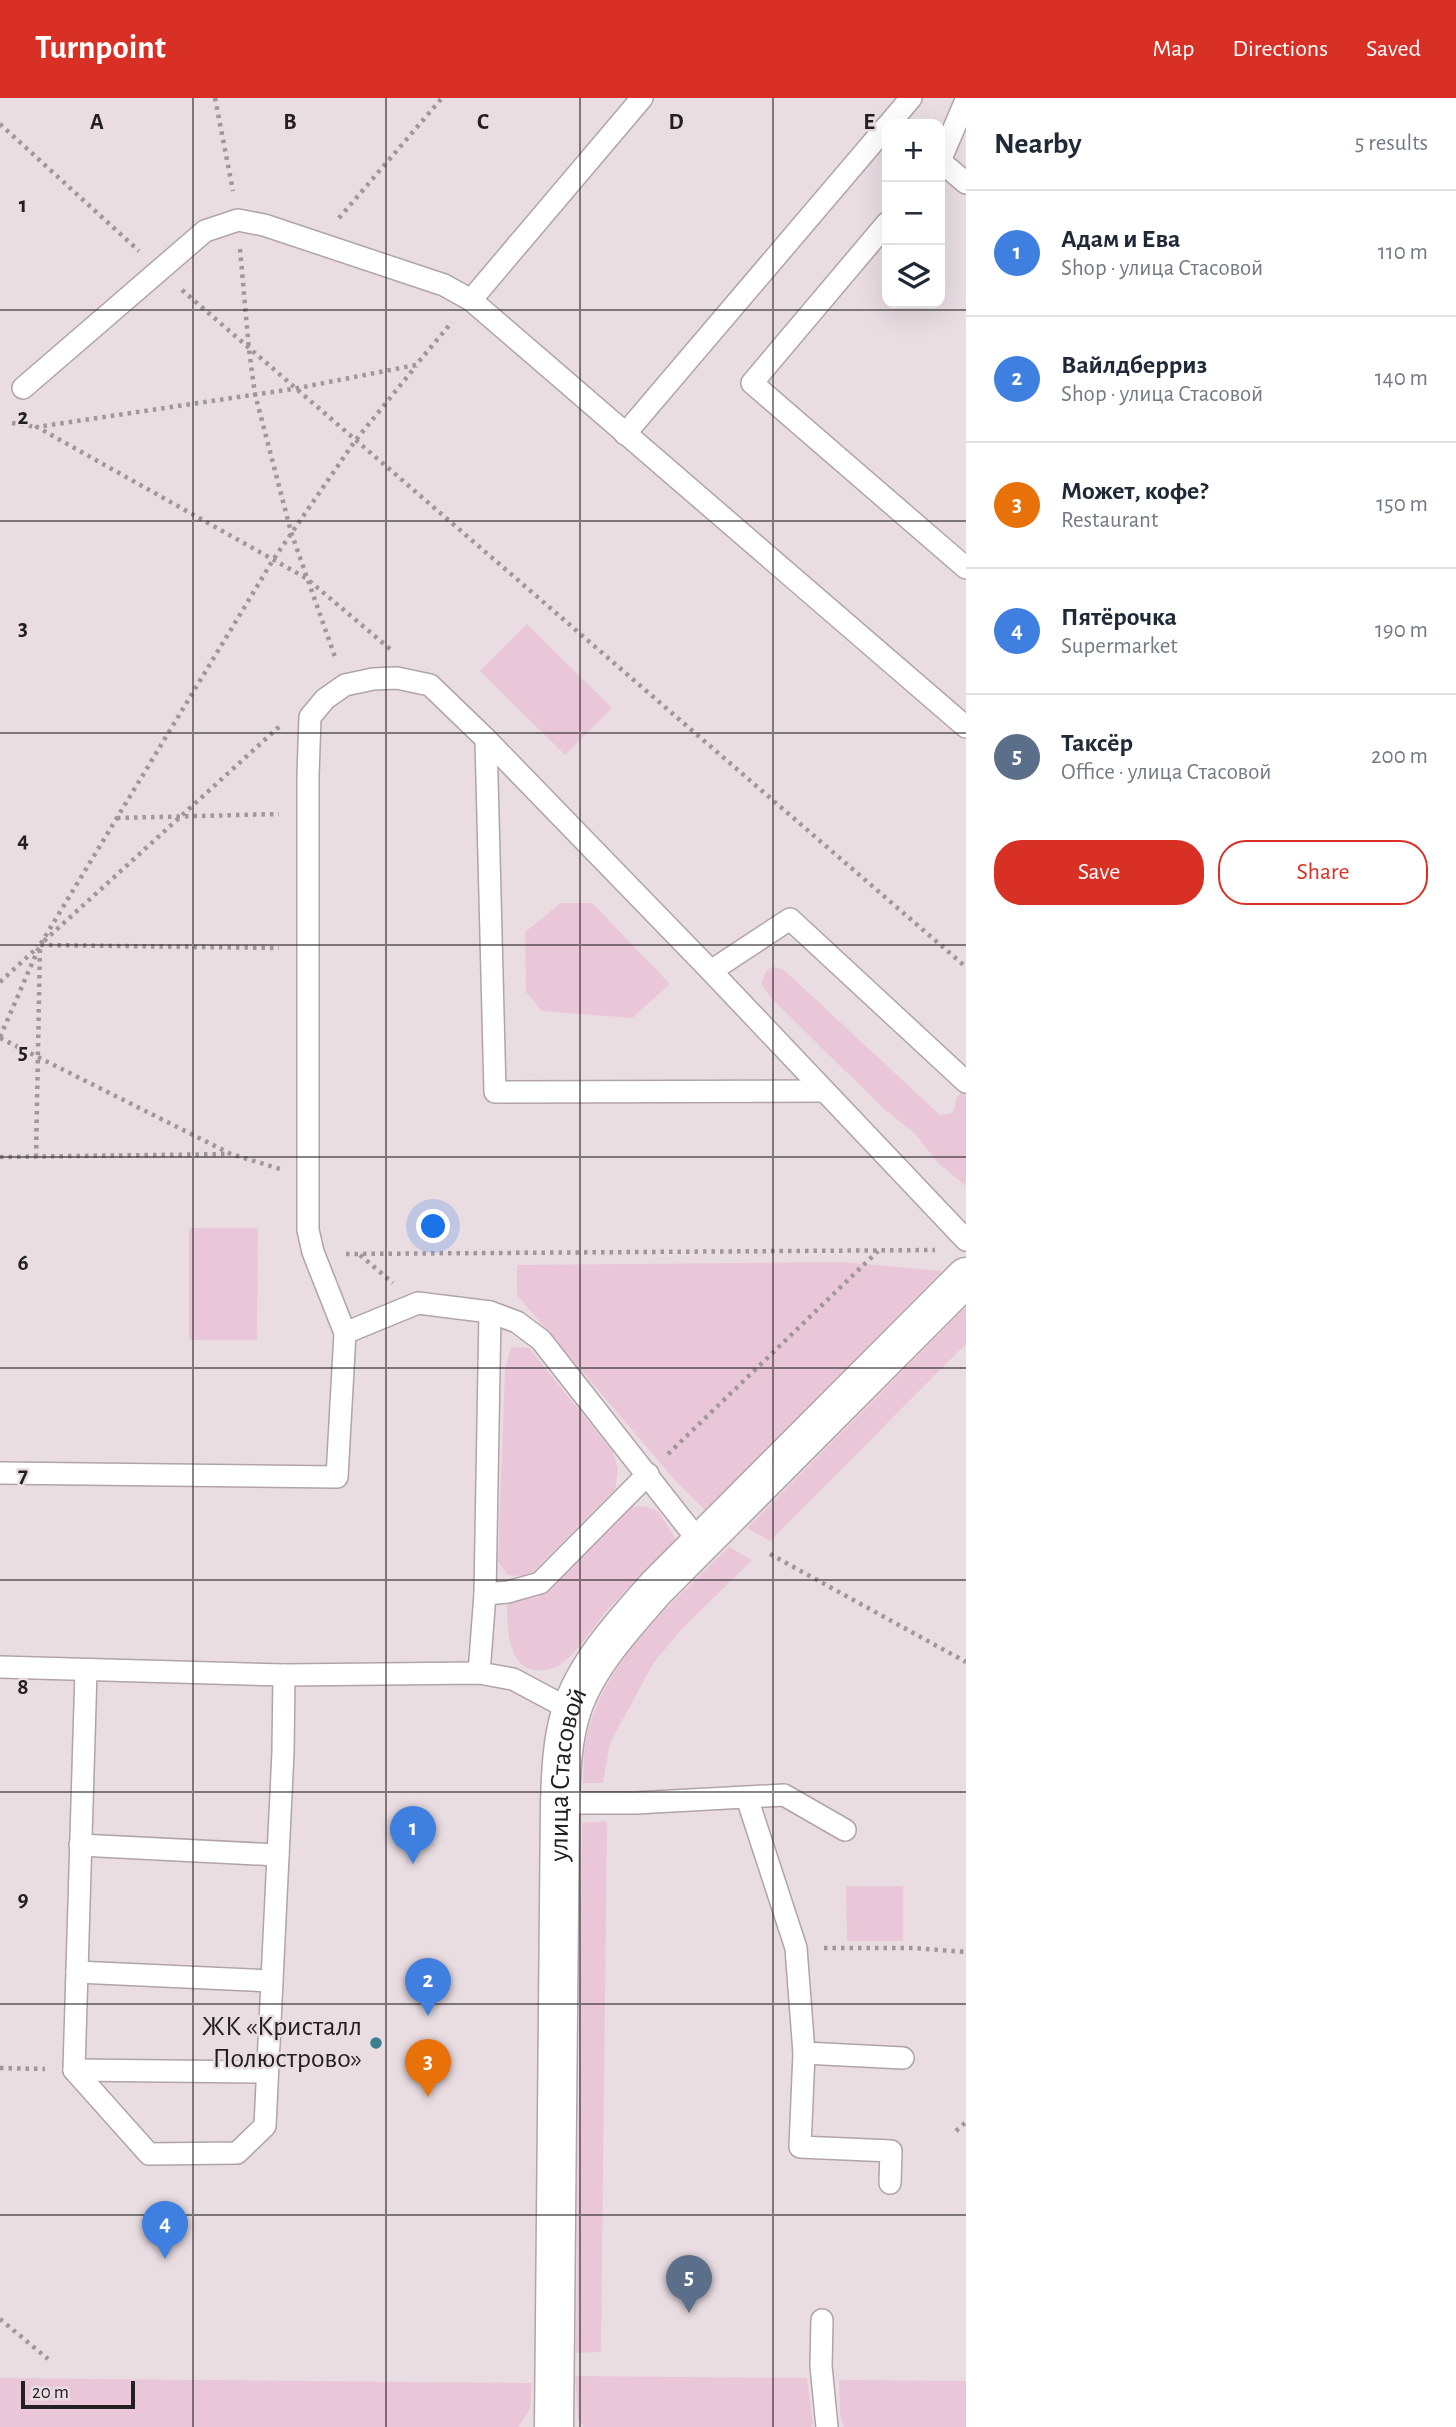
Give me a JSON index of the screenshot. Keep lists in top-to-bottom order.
{
  "streets": {
    "street": ["улица Стасовой"]
  },
  "places": ["ЖК «Кристалл Полюстрово»"],
  "scale_bar": "20 m",
  "page": {
    "header": "Turnpoint",
    "nav": ["Map", "Directions", "Saved"],
    "heading": ["Nearby", "5 results"],
    "map_buttons": ["+", "−"],
    "list": [
      {
        "mark": "1",
        "name": "Адам и Ева",
        "note": "Shop · улица Стасовой",
        "value": "110 m"
      },
      {
        "mark": "2",
        "name": "Вайлдберриз",
        "note": "Shop · улица Стасовой",
        "value": "140 m"
      },
      {
        "mark": "3",
        "name": "Может, кофе?",
        "note": "Restaurant",
        "value": "150 m"
      },
      {
        "mark": "4",
        "name": "Пятёрочка",
        "note": "Supermarket",
        "value": "190 m"
      },
      {
        "mark": "5",
        "name": "Таксёр",
        "note": "Office · улица Стасовой",
        "value": "200 m"
      }
    ],
    "buttons": ["Save", "Share"],
    "pins": [
      "1",
      "2",
      "3",
      "4",
      "5"
    ],
    "scale": "20 m"
  },
  "grid": {
    "columns": [
      "A",
      "B",
      "C",
      "D",
      "E"
    ],
    "rows": [
      "1",
      "2",
      "3",
      "4",
      "5",
      "6",
      "7",
      "8",
      "9"
    ]
  }
}
